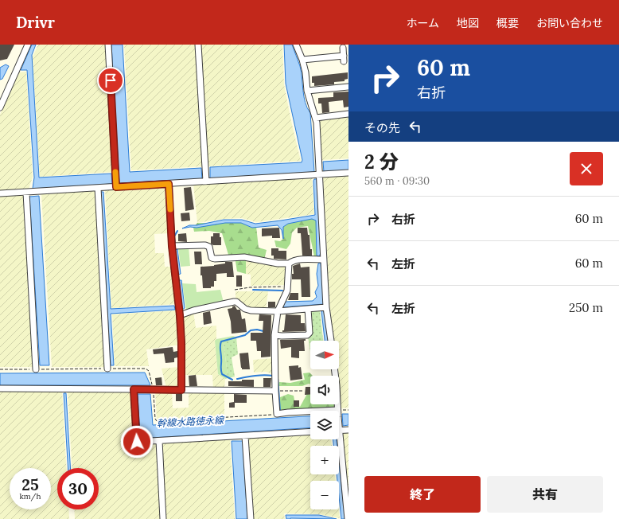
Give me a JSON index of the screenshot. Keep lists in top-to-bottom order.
{
  "water": ["幹線水路徳永線"],
  "north": "right",
  "page": {
    "header": "Drivr",
    "nav": [
      "ホーム",
      "地図",
      "概要",
      "お問い合わせ"
    ],
    "turn": ["60 m", "右折"],
    "then": "その先",
    "heading": ["2 分", "560 m · 09:30"],
    "list": [
      {
        "name": "右折",
        "value": "60 m"
      },
      {
        "name": "左折",
        "value": "60 m"
      },
      {
        "name": "左折",
        "value": "250 m"
      }
    ],
    "map_buttons": ["+", "−"],
    "speed": "25 km/h",
    "limit": "30",
    "buttons": ["終了", "共有"]
  }
}
